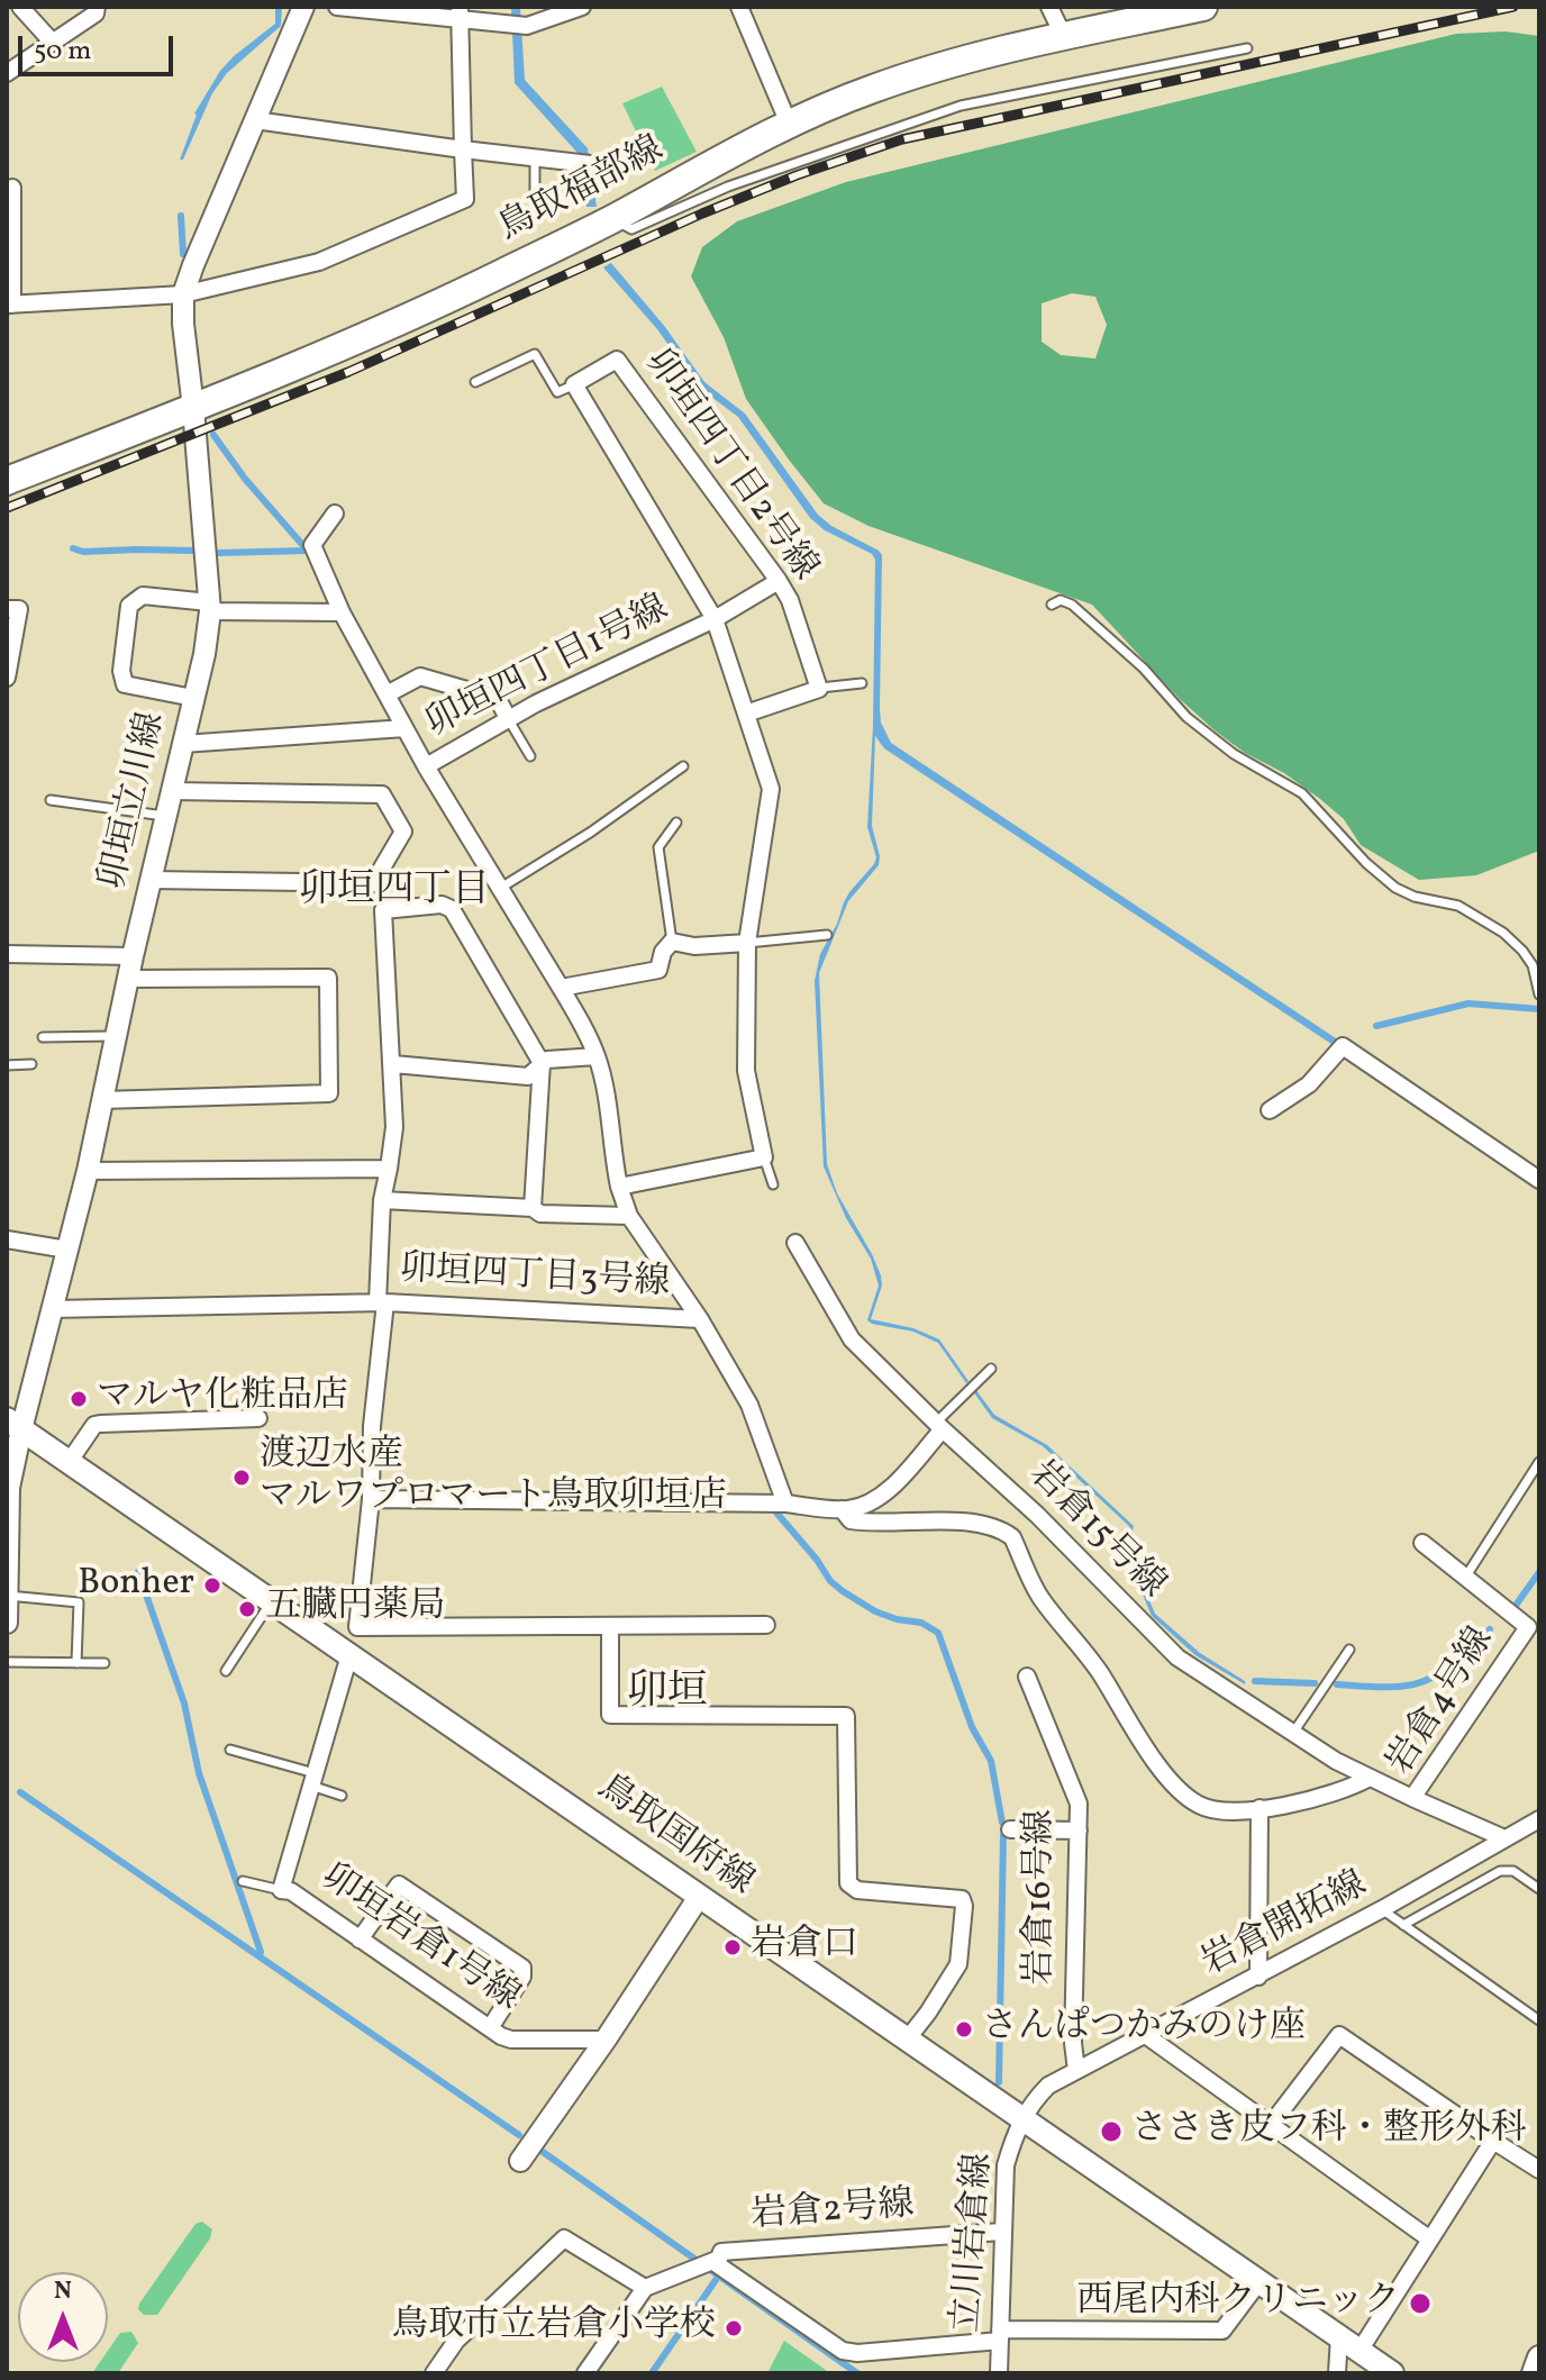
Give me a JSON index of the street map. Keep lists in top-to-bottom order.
{
  "streets": {
    "main road": ["鳥取福部線", "鳥取国府線"],
    "street": [
      "卯垣四丁目2号線",
      "卯垣四丁目1号線",
      "卯垣立川線",
      "卯垣四丁目3号線",
      "岩倉15号線",
      "岩倉4号線",
      "岩倉16号線",
      "岩倉開拓線",
      "卯垣岩倉1号線",
      "岩倉2号線",
      "立川岩倉線"
    ]
  },
  "crossings": [
    ["鳥取福部線", "卯垣立川線"],
    ["卯垣四丁目2号線", "卯垣四丁目1号線"],
    ["卯垣四丁目1号線", "卯垣四丁目3号線"],
    ["卯垣立川線", "卯垣四丁目3号線"],
    ["卯垣立川線", "鳥取国府線"],
    ["岩倉15号線", "岩倉4号線"],
    ["岩倉4号線", "岩倉開拓線"],
    ["鳥取国府線", "岩倉開拓線"],
    ["鳥取国府線", "卯垣岩倉1号線"],
    ["鳥取国府線", "岩倉2号線"],
    ["鳥取国府線", "立川岩倉線"],
    ["岩倉16号線", "岩倉開拓線"],
    ["岩倉開拓線", "立川岩倉線"],
    ["岩倉2号線", "立川岩倉線"]
  ],
  "districts": ["卯垣四丁目", "卯垣"],
  "places": [
    "マルヤ化粧品店",
    "渡辺水産 マルワプロマート鳥取卯垣店",
    "Bonher",
    "五臓円薬局",
    "岩倉口",
    "さんぱつかみのけ座",
    "ささき皮フ科・整形外科",
    "西尾内科クリニック",
    "鳥取市立岩倉小学校"
  ],
  "scale_bar": "50 m",
  "north": "top"
}
